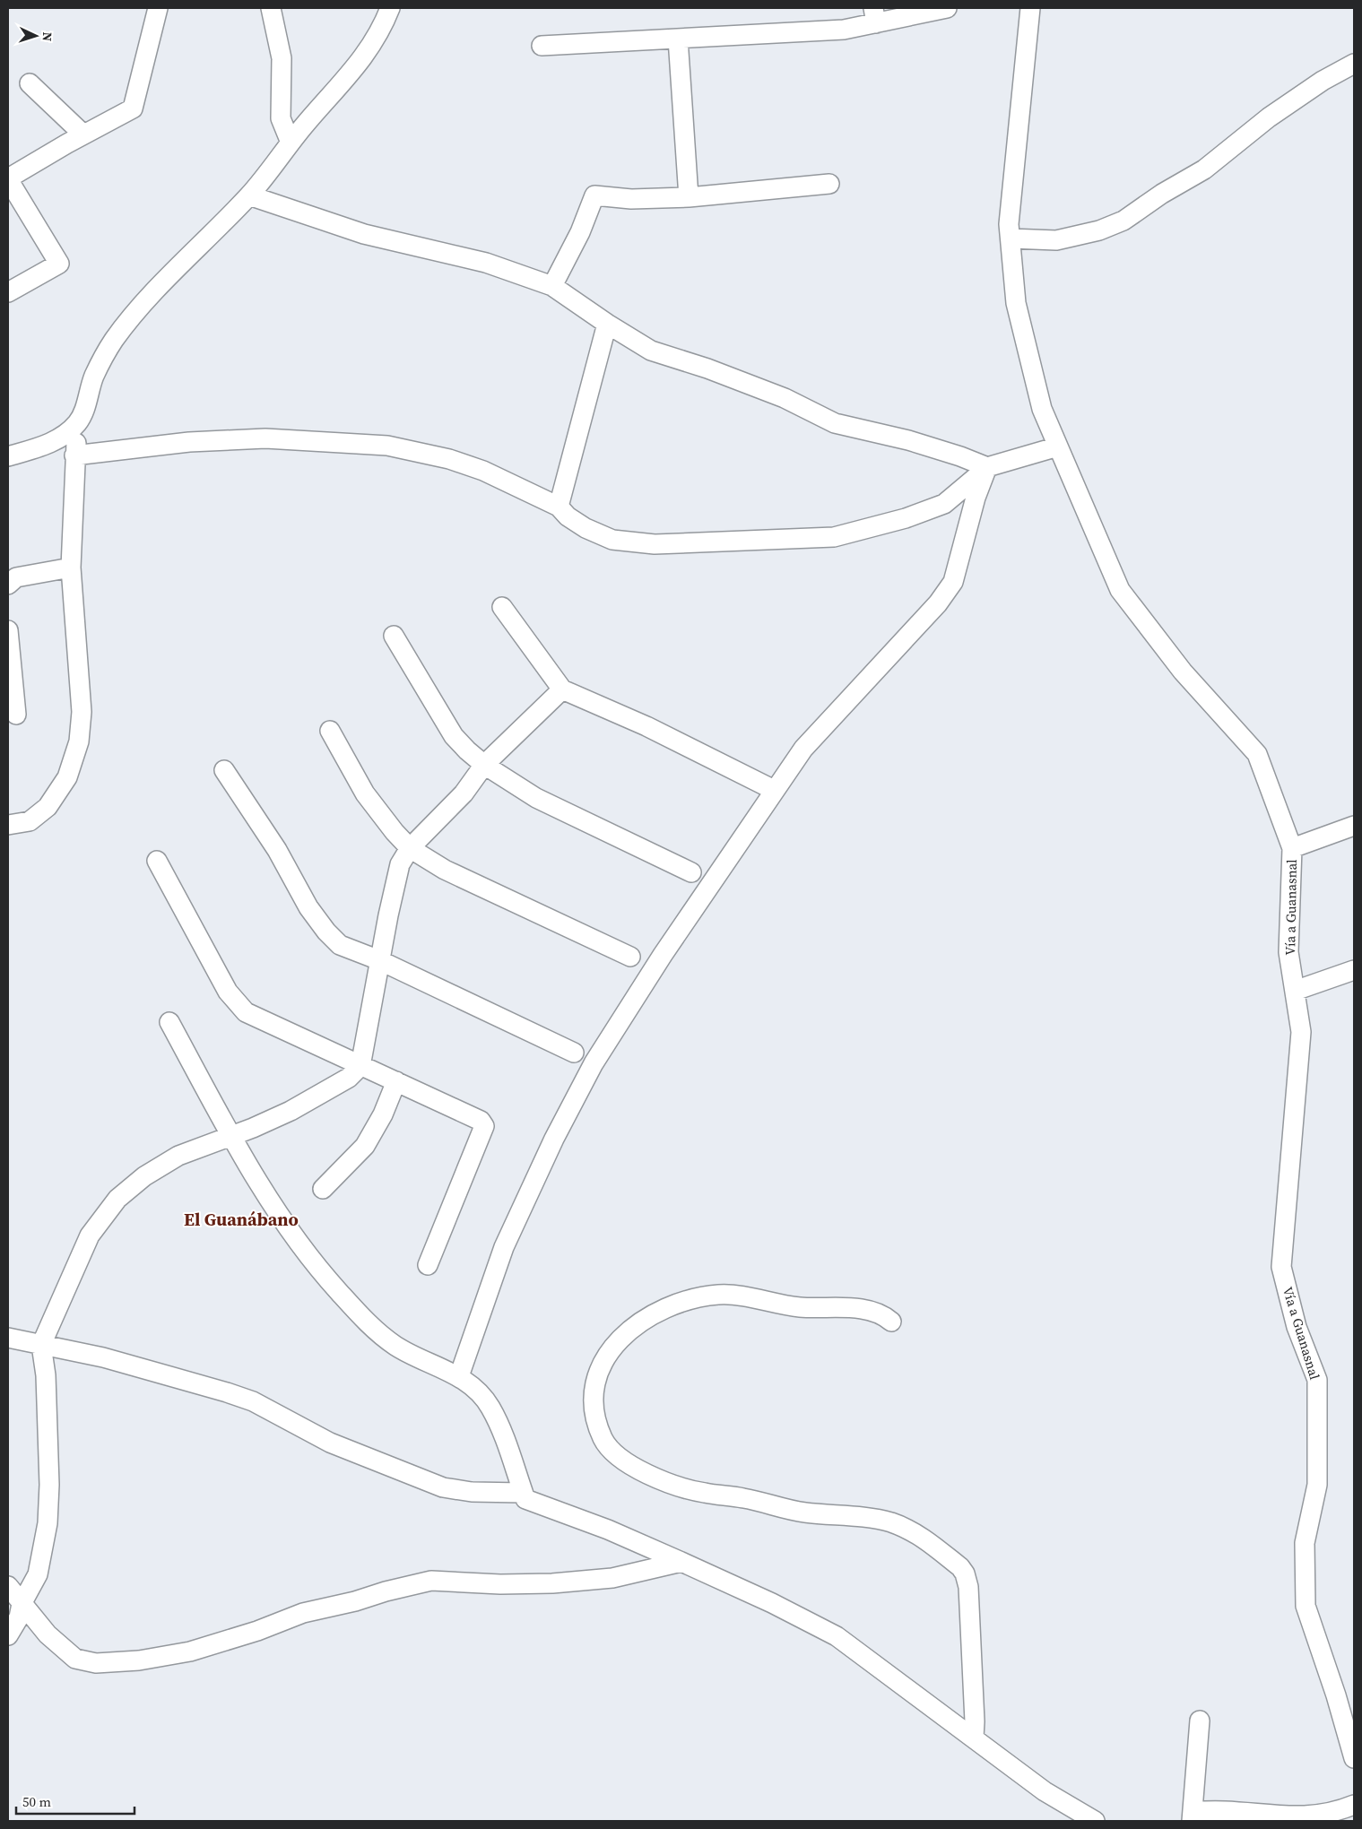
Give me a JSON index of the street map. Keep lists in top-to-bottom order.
{
  "streets": {
    "street": ["Vía a Guanasnal"]
  },
  "districts": ["El Guanábano"],
  "scale_bar": "50 m",
  "north": "right"
}
